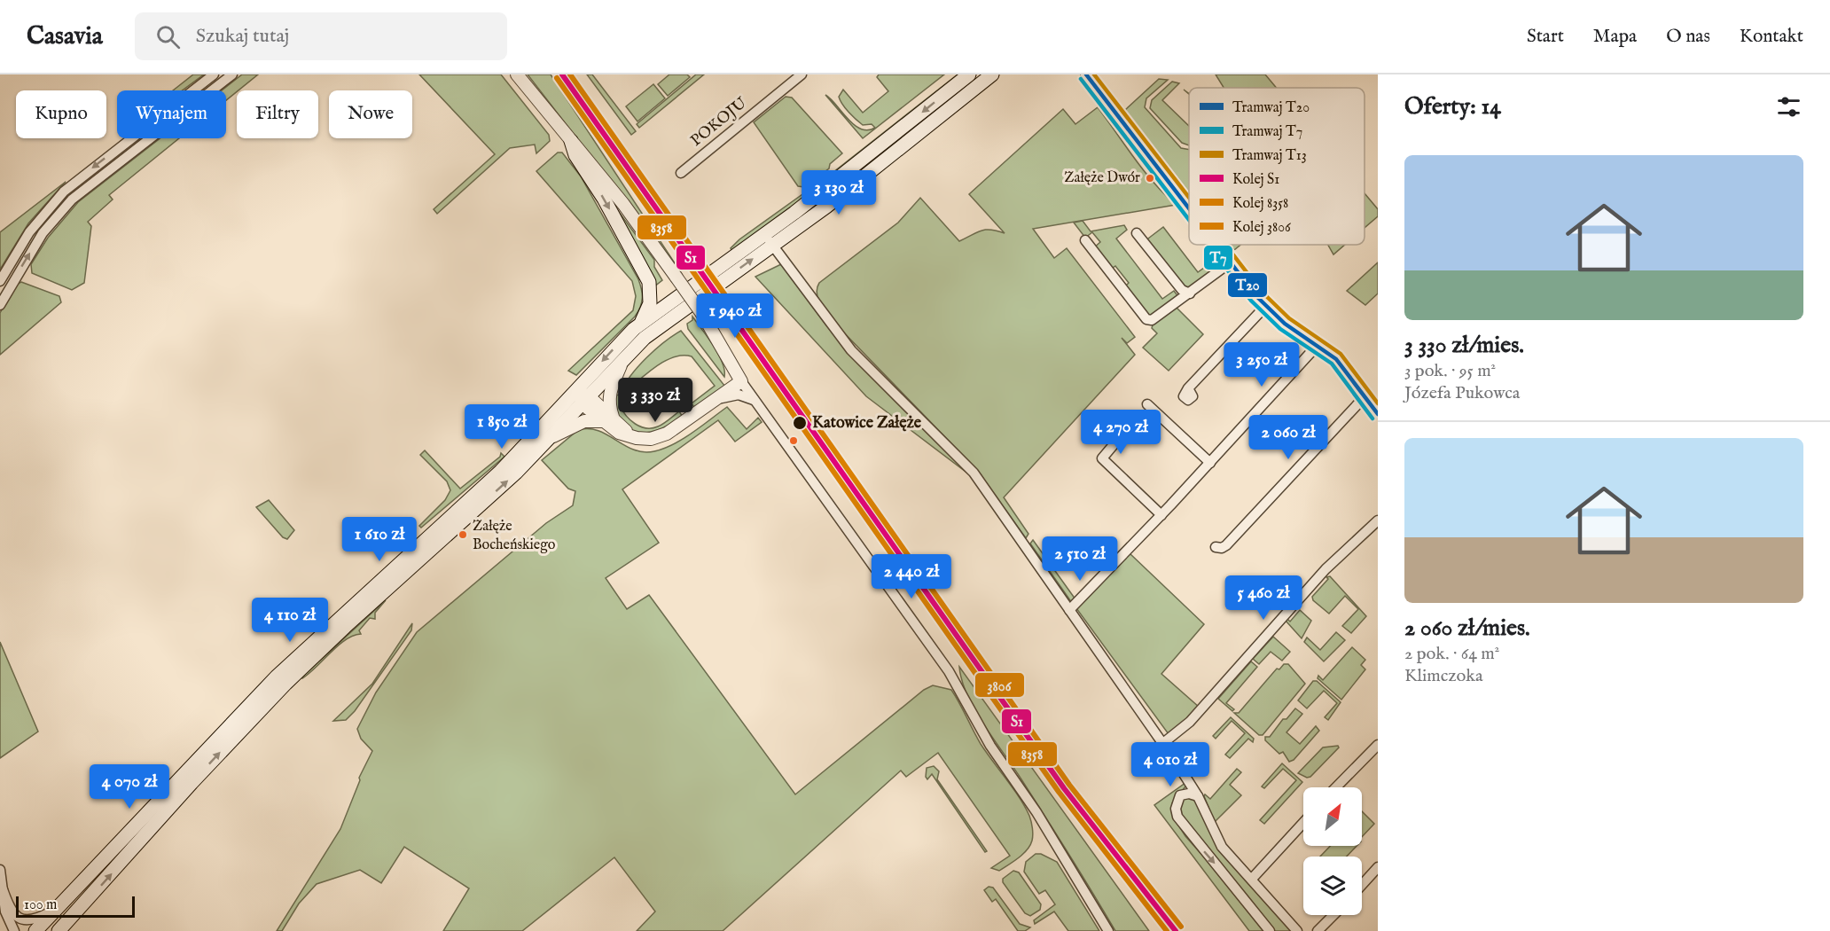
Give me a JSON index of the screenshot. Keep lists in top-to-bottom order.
{
  "streets": {
    "street": ["POKOJU"]
  },
  "places": ["Załęże Dwór", "Katowice Załęże", "Załęże Bocheńskiego"],
  "lines": [
    "tram line T20",
    "tram line T13",
    "rail line S1",
    "rail line 3806",
    "rail line 8358",
    "tram line T7"
  ],
  "legend": [
    "Tramwaj T20",
    "Tramwaj T7",
    "Tramwaj T13",
    "Kolej S1",
    "Kolej 8358",
    "Kolej 3806"
  ],
  "scale_bar": "100 m",
  "north": "top right",
  "page": {
    "header": "Casavia",
    "search": "Szukaj tutaj",
    "nav": [
      "Start",
      "Mapa",
      "O nas",
      "Kontakt"
    ],
    "heading": "Oferty: 14",
    "chip": [
      "Kupno",
      "Wynajem",
      "Filtry",
      "Nowe"
    ],
    "list": [
      {
        "name": "3 330 zł/mies.",
        "note": "3 pok. · 95 m² · Józefa Pukowca"
      },
      {
        "name": "2 060 zł/mies.",
        "note": "2 pok. · 64 m² · Klimczoka"
      }
    ],
    "price": [
      "3 130 zł",
      "1 940 zł",
      "3 250 zł",
      "3 330 zł",
      "1 850 zł",
      "4 270 zł",
      "2 060 zł",
      "1 610 zł",
      "2 510 zł",
      "2 440 zł",
      "5 460 zł",
      "4 110 zł",
      "4 010 zł",
      "4 070 zł"
    ],
    "scale": "100 m"
  }
}
